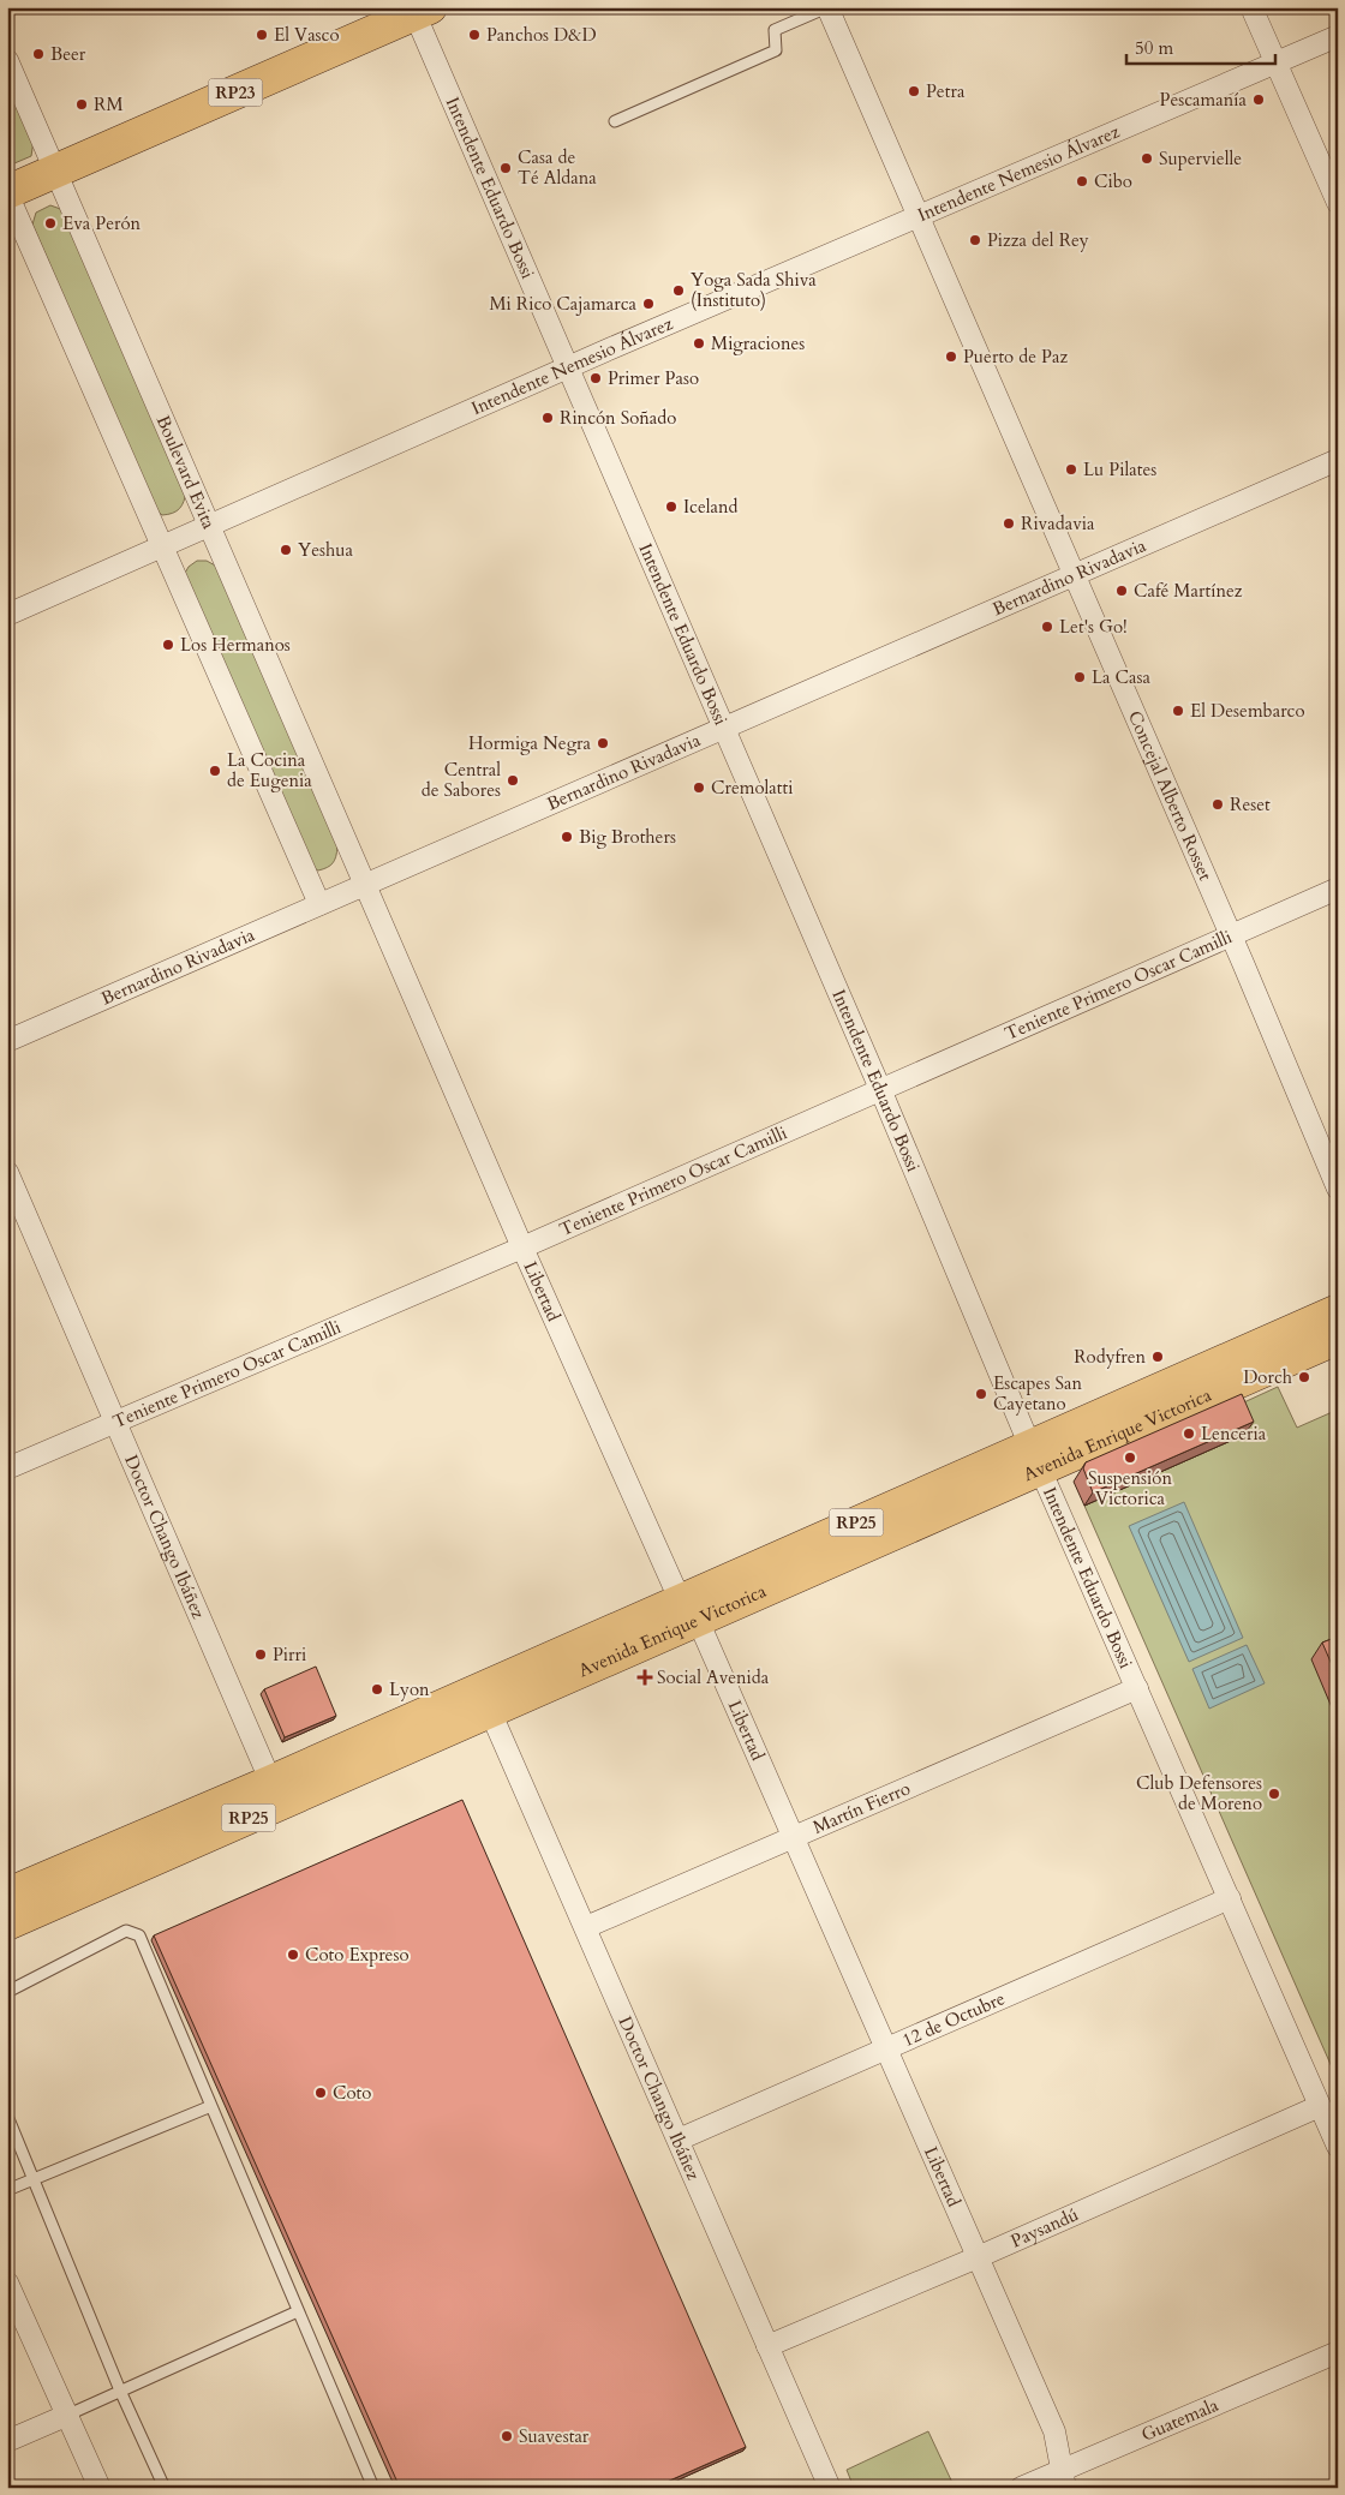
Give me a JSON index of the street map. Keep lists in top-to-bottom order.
{
  "streets": {
    "main road": ["RP23", "Avenida Enrique Victorica", "RP25"],
    "street": [
      "Intendente Nemesio Álvarez",
      "Intendente Eduardo Bossi",
      "Boulevard Evita",
      "Bernardino Rivadavia",
      "Concejal Alberto Rosset",
      "Teniente Primero Oscar Camilli",
      "Libertad",
      "Doctor Chango Ibáñez",
      "Martín Fierro",
      "12 de Octubre",
      "Paysandú",
      "Guatemala"
    ]
  },
  "crossings": [
    ["RP23", "Intendente Eduardo Bossi"],
    ["RP23", "Boulevard Evita"],
    ["Intendente Nemesio Álvarez", "Intendente Eduardo Bossi"],
    ["Intendente Nemesio Álvarez", "Boulevard Evita"],
    ["Intendente Nemesio Álvarez", "Concejal Alberto Rosset"],
    ["Intendente Eduardo Bossi", "Bernardino Rivadavia"],
    ["Intendente Eduardo Bossi", "Teniente Primero Oscar Camilli"],
    ["Intendente Eduardo Bossi", "Avenida Enrique Victorica"],
    ["Intendente Eduardo Bossi", "Martín Fierro"],
    ["Intendente Eduardo Bossi", "12 de Octubre"],
    ["Intendente Eduardo Bossi", "Paysandú"],
    ["Boulevard Evita", "Bernardino Rivadavia"],
    ["Boulevard Evita", "Libertad"],
    ["Bernardino Rivadavia", "Concejal Alberto Rosset"],
    ["Bernardino Rivadavia", "Libertad"],
    ["Concejal Alberto Rosset", "Teniente Primero Oscar Camilli"],
    ["Teniente Primero Oscar Camilli", "Libertad"],
    ["Teniente Primero Oscar Camilli", "Doctor Chango Ibáñez"],
    ["Libertad", "Avenida Enrique Victorica"],
    ["Libertad", "Martín Fierro"],
    ["Libertad", "12 de Octubre"],
    ["Libertad", "Paysandú"],
    ["Libertad", "Guatemala"],
    ["Avenida Enrique Victorica", "Doctor Chango Ibáñez"],
    ["Doctor Chango Ibáñez", "Martín Fierro"],
    ["Doctor Chango Ibáñez", "12 de Octubre"],
    ["Doctor Chango Ibáñez", "Paysandú"]
  ],
  "places": {
    "other": [
      "El Vasco",
      "Panchos D&D",
      "Beer",
      "Petra",
      "Pescamanía",
      "RM",
      "Supervielle",
      "Casa de Té Aldana",
      "Cibo",
      "Eva Perón",
      "Pizza del Rey",
      "Yoga Sada Shiva (Instituto)",
      "Mi Rico Cajamarca",
      "Migraciones",
      "Puerto de Paz",
      "Primer Paso",
      "Rincón Soñado",
      "Lu Pilates",
      "Iceland",
      "Rivadavia",
      "Yeshua",
      "Café Martínez",
      "Let's Go!",
      "Los Hermanos",
      "La Casa",
      "El Desembarco",
      "Hormiga Negra",
      "La Cocina de Eugenia",
      "Central de Sabores",
      "Cremolatti",
      "Reset",
      "Big Brothers",
      "Rodyfren",
      "Dorch",
      "Escapes San Cayetano",
      "Lenceria",
      "Suspensión Victorica",
      "Pirri",
      "Lyon",
      "Club Defensores de Moreno",
      "Coto Expreso",
      "Coto",
      "Suavestar"
    ],
    "health": ["Social Avenida"]
  },
  "scale_bar": "50 m"
}
